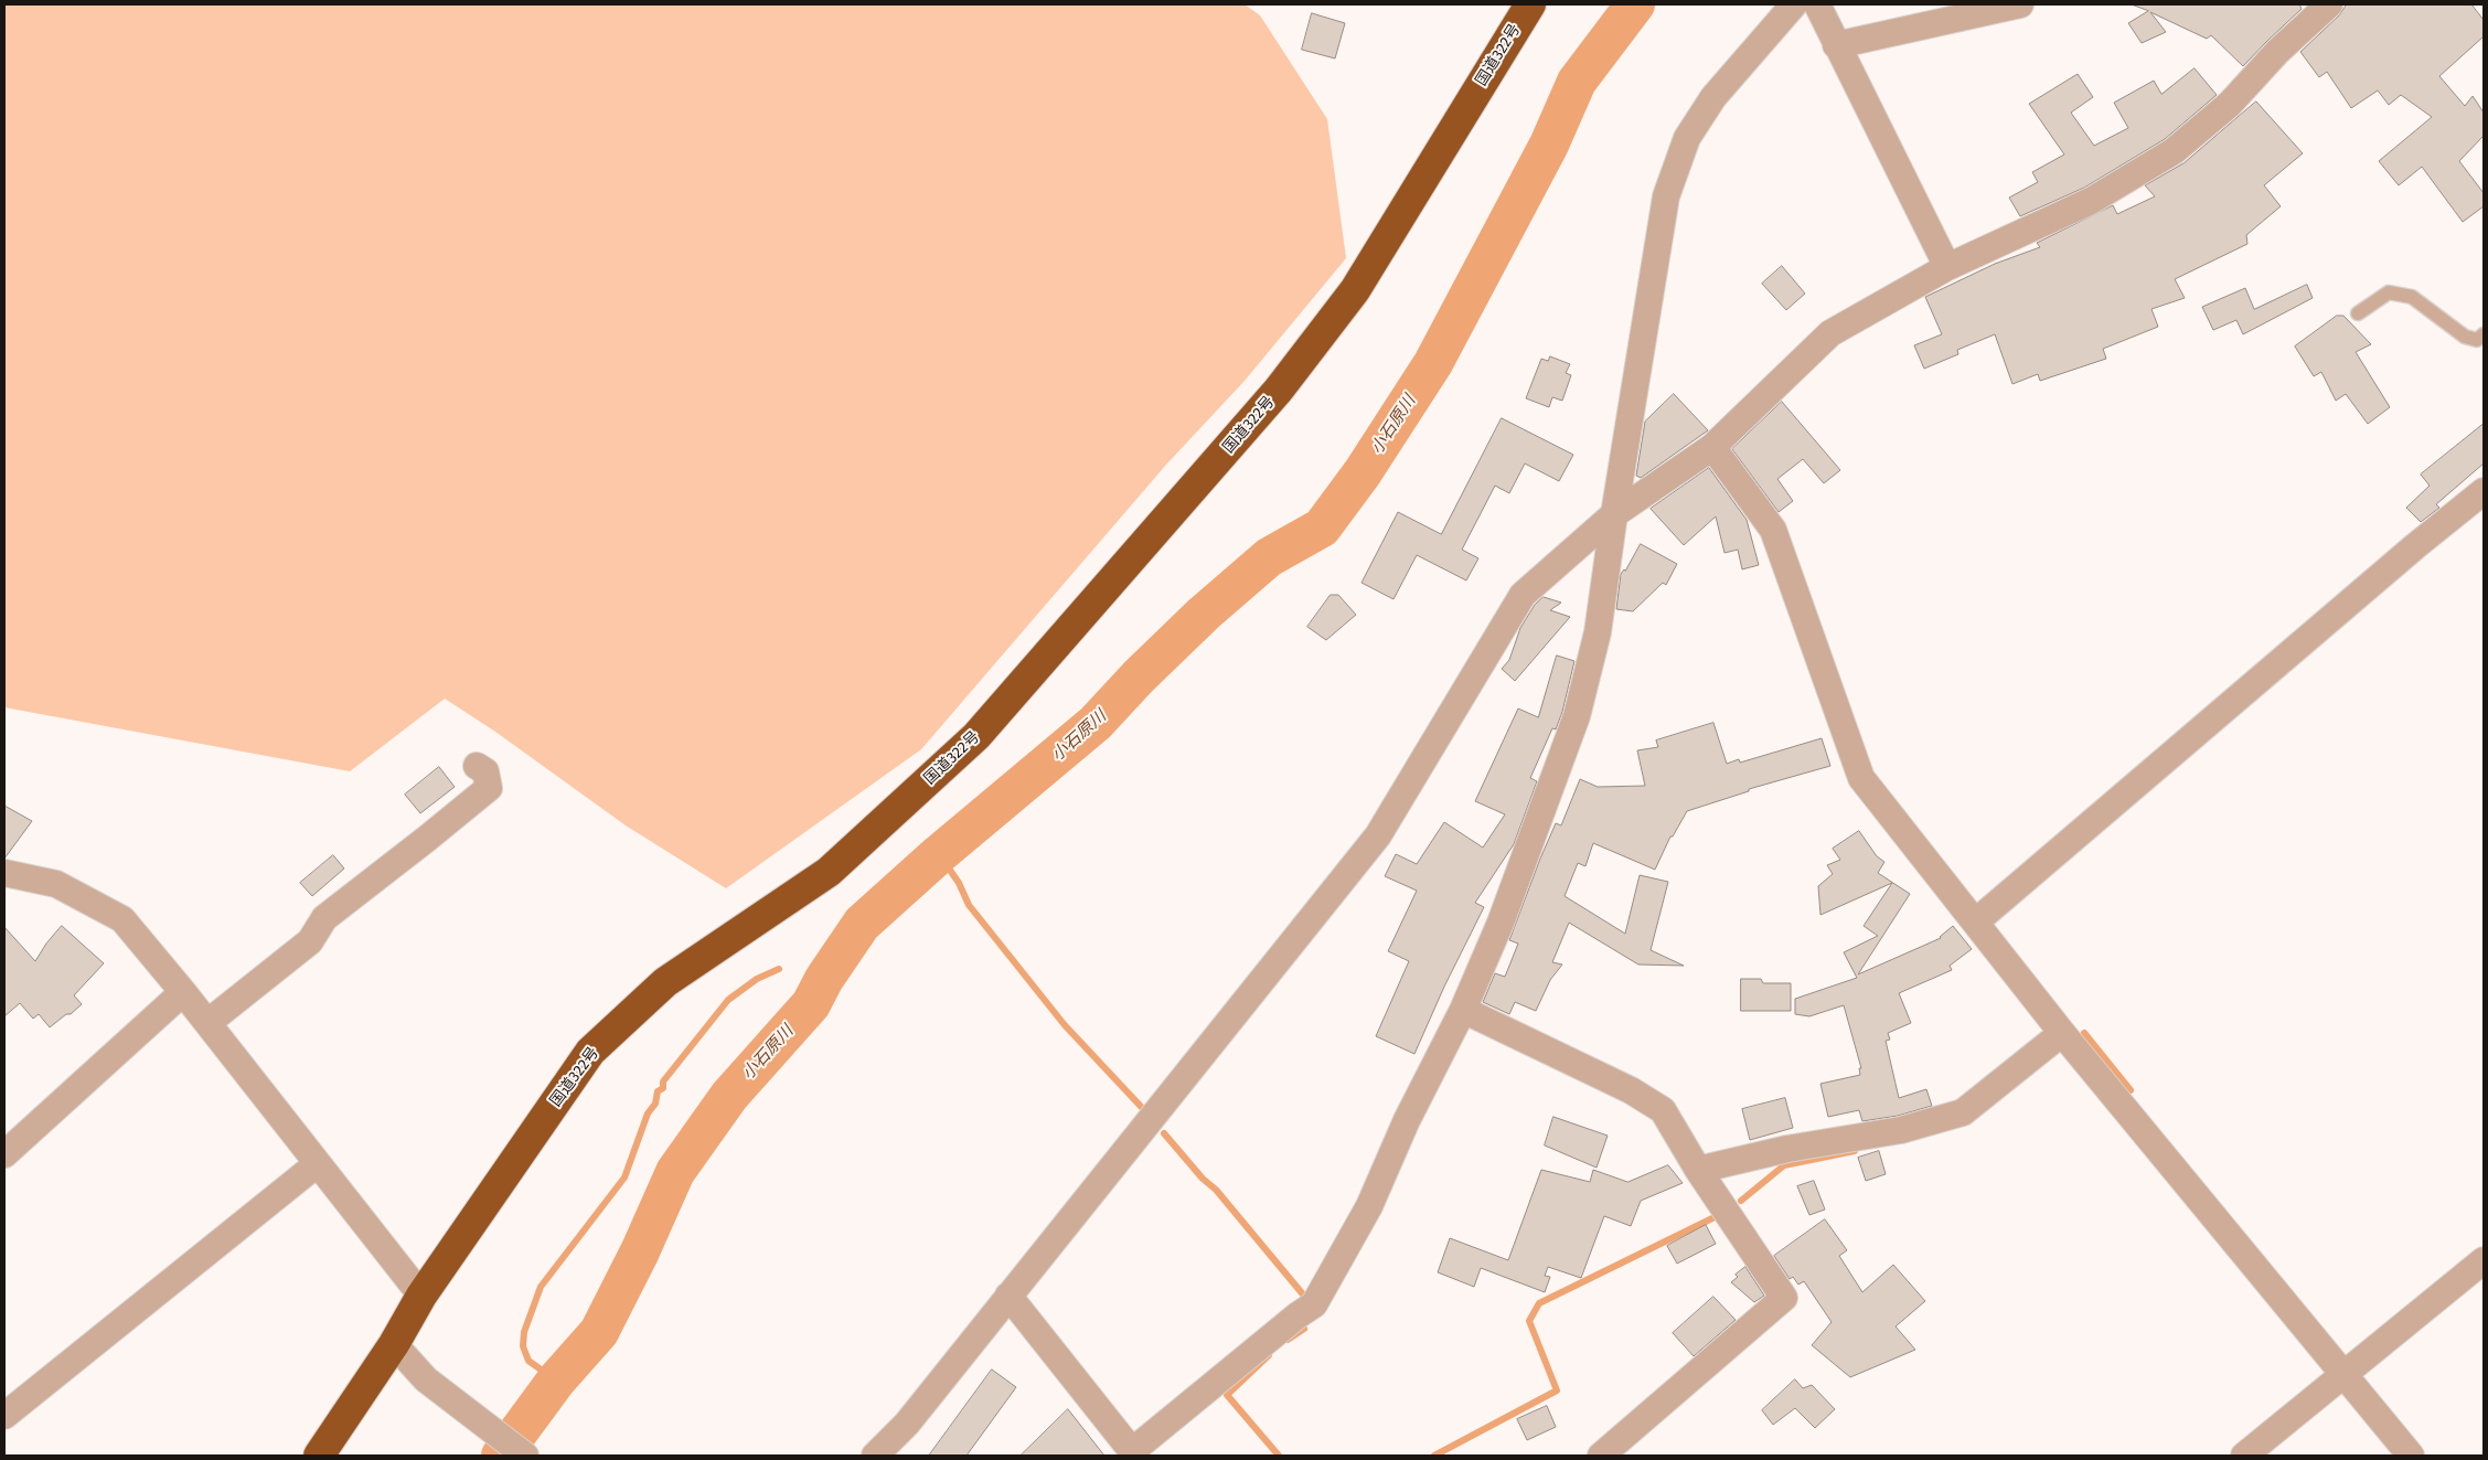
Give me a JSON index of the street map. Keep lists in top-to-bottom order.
{
  "streets": {
    "highway": ["国道322号"]
  },
  "water": ["小石原川"]
}
